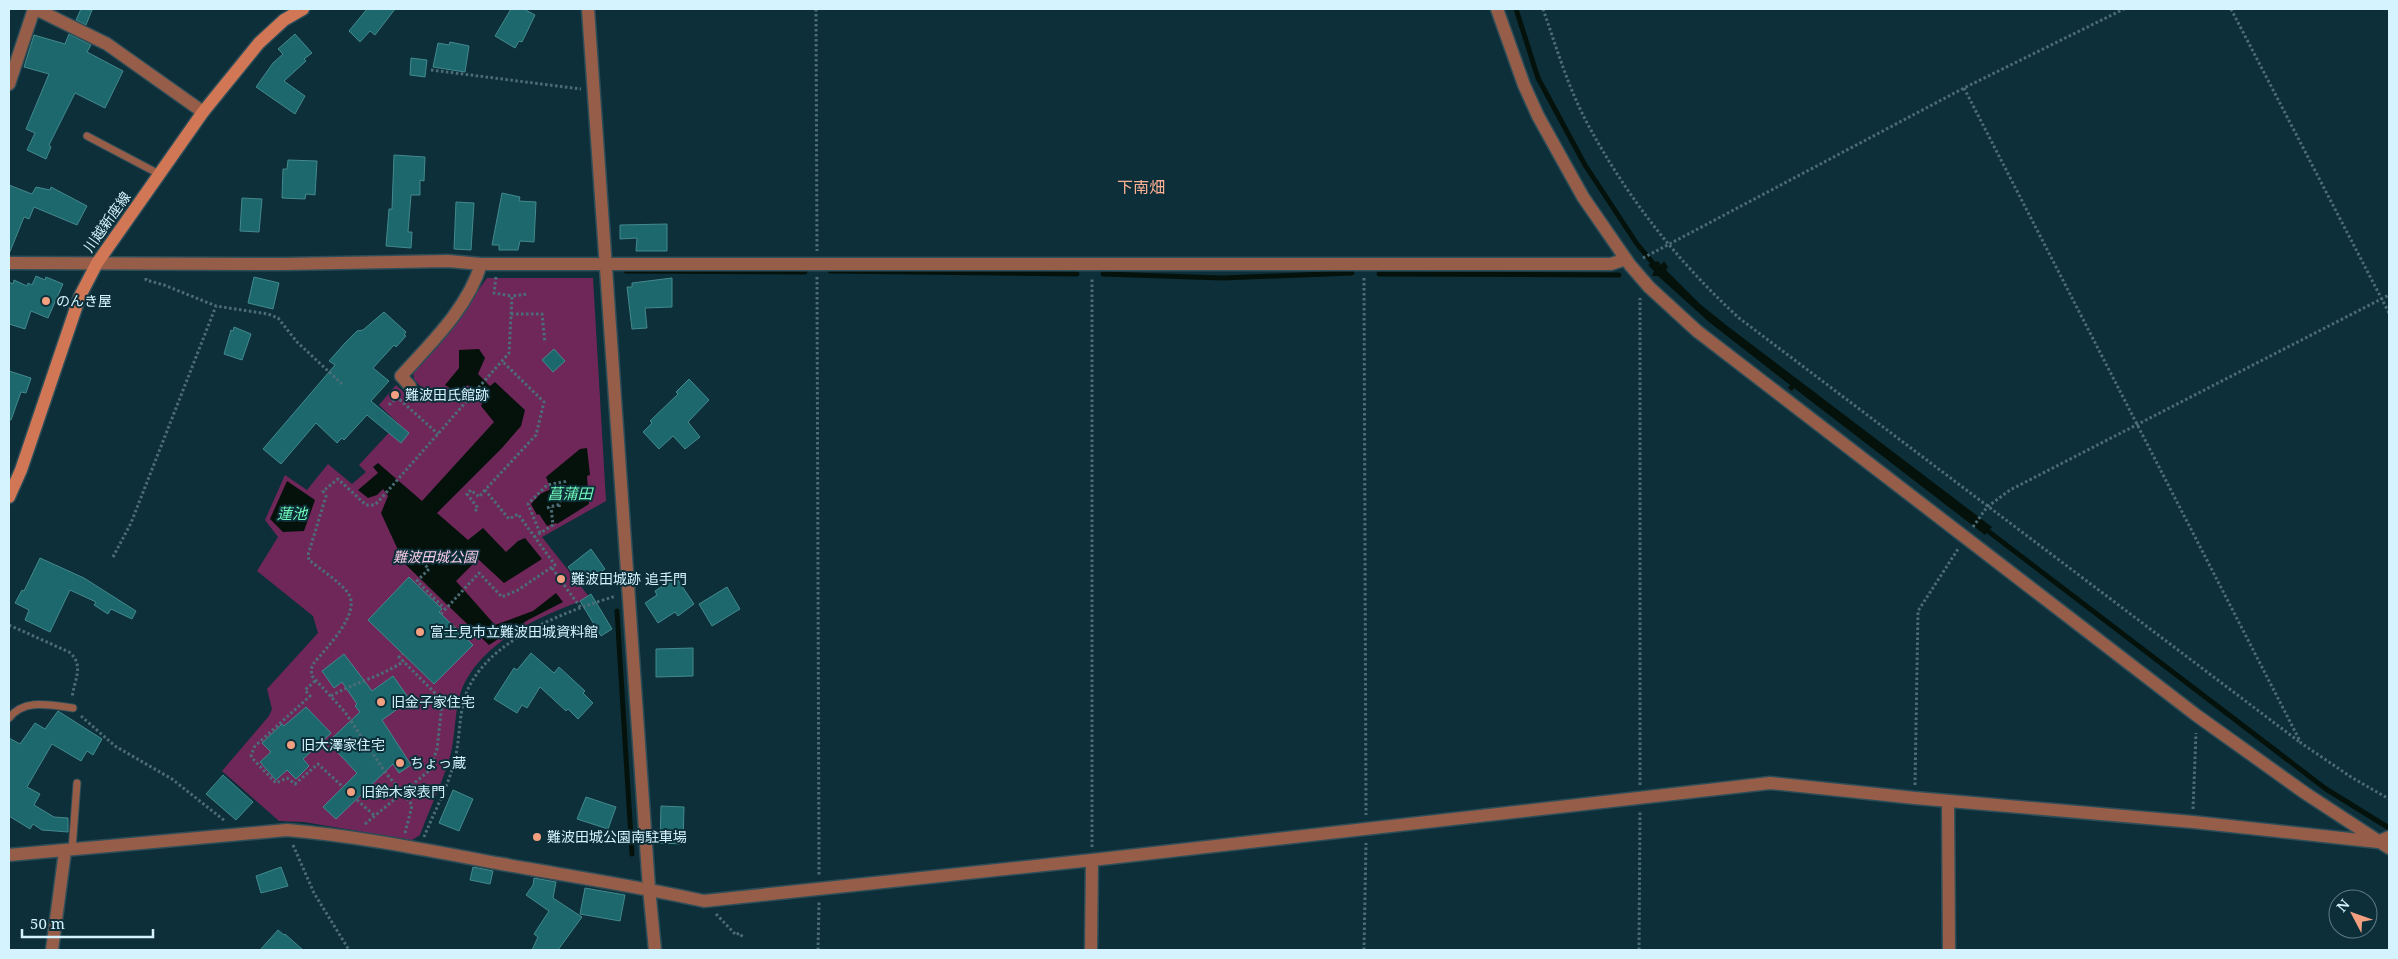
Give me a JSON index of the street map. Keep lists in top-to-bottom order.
{
  "streets": {
    "main road": ["川越新座線"]
  },
  "districts": ["下南畑"],
  "water": ["菖蒲田", "蓮池"],
  "parks": ["難波田城公園"],
  "places": [
    "のんき屋",
    "難波田氏館跡",
    "難波田城跡 追手門",
    "富士見市立難波田城資料館",
    "旧金子家住宅",
    "旧大澤家住宅",
    "ちょっ蔵",
    "旧鈴木家表門",
    "難波田城公園南駐車場"
  ],
  "scale_bar": "50 m",
  "north": "top left"
}
